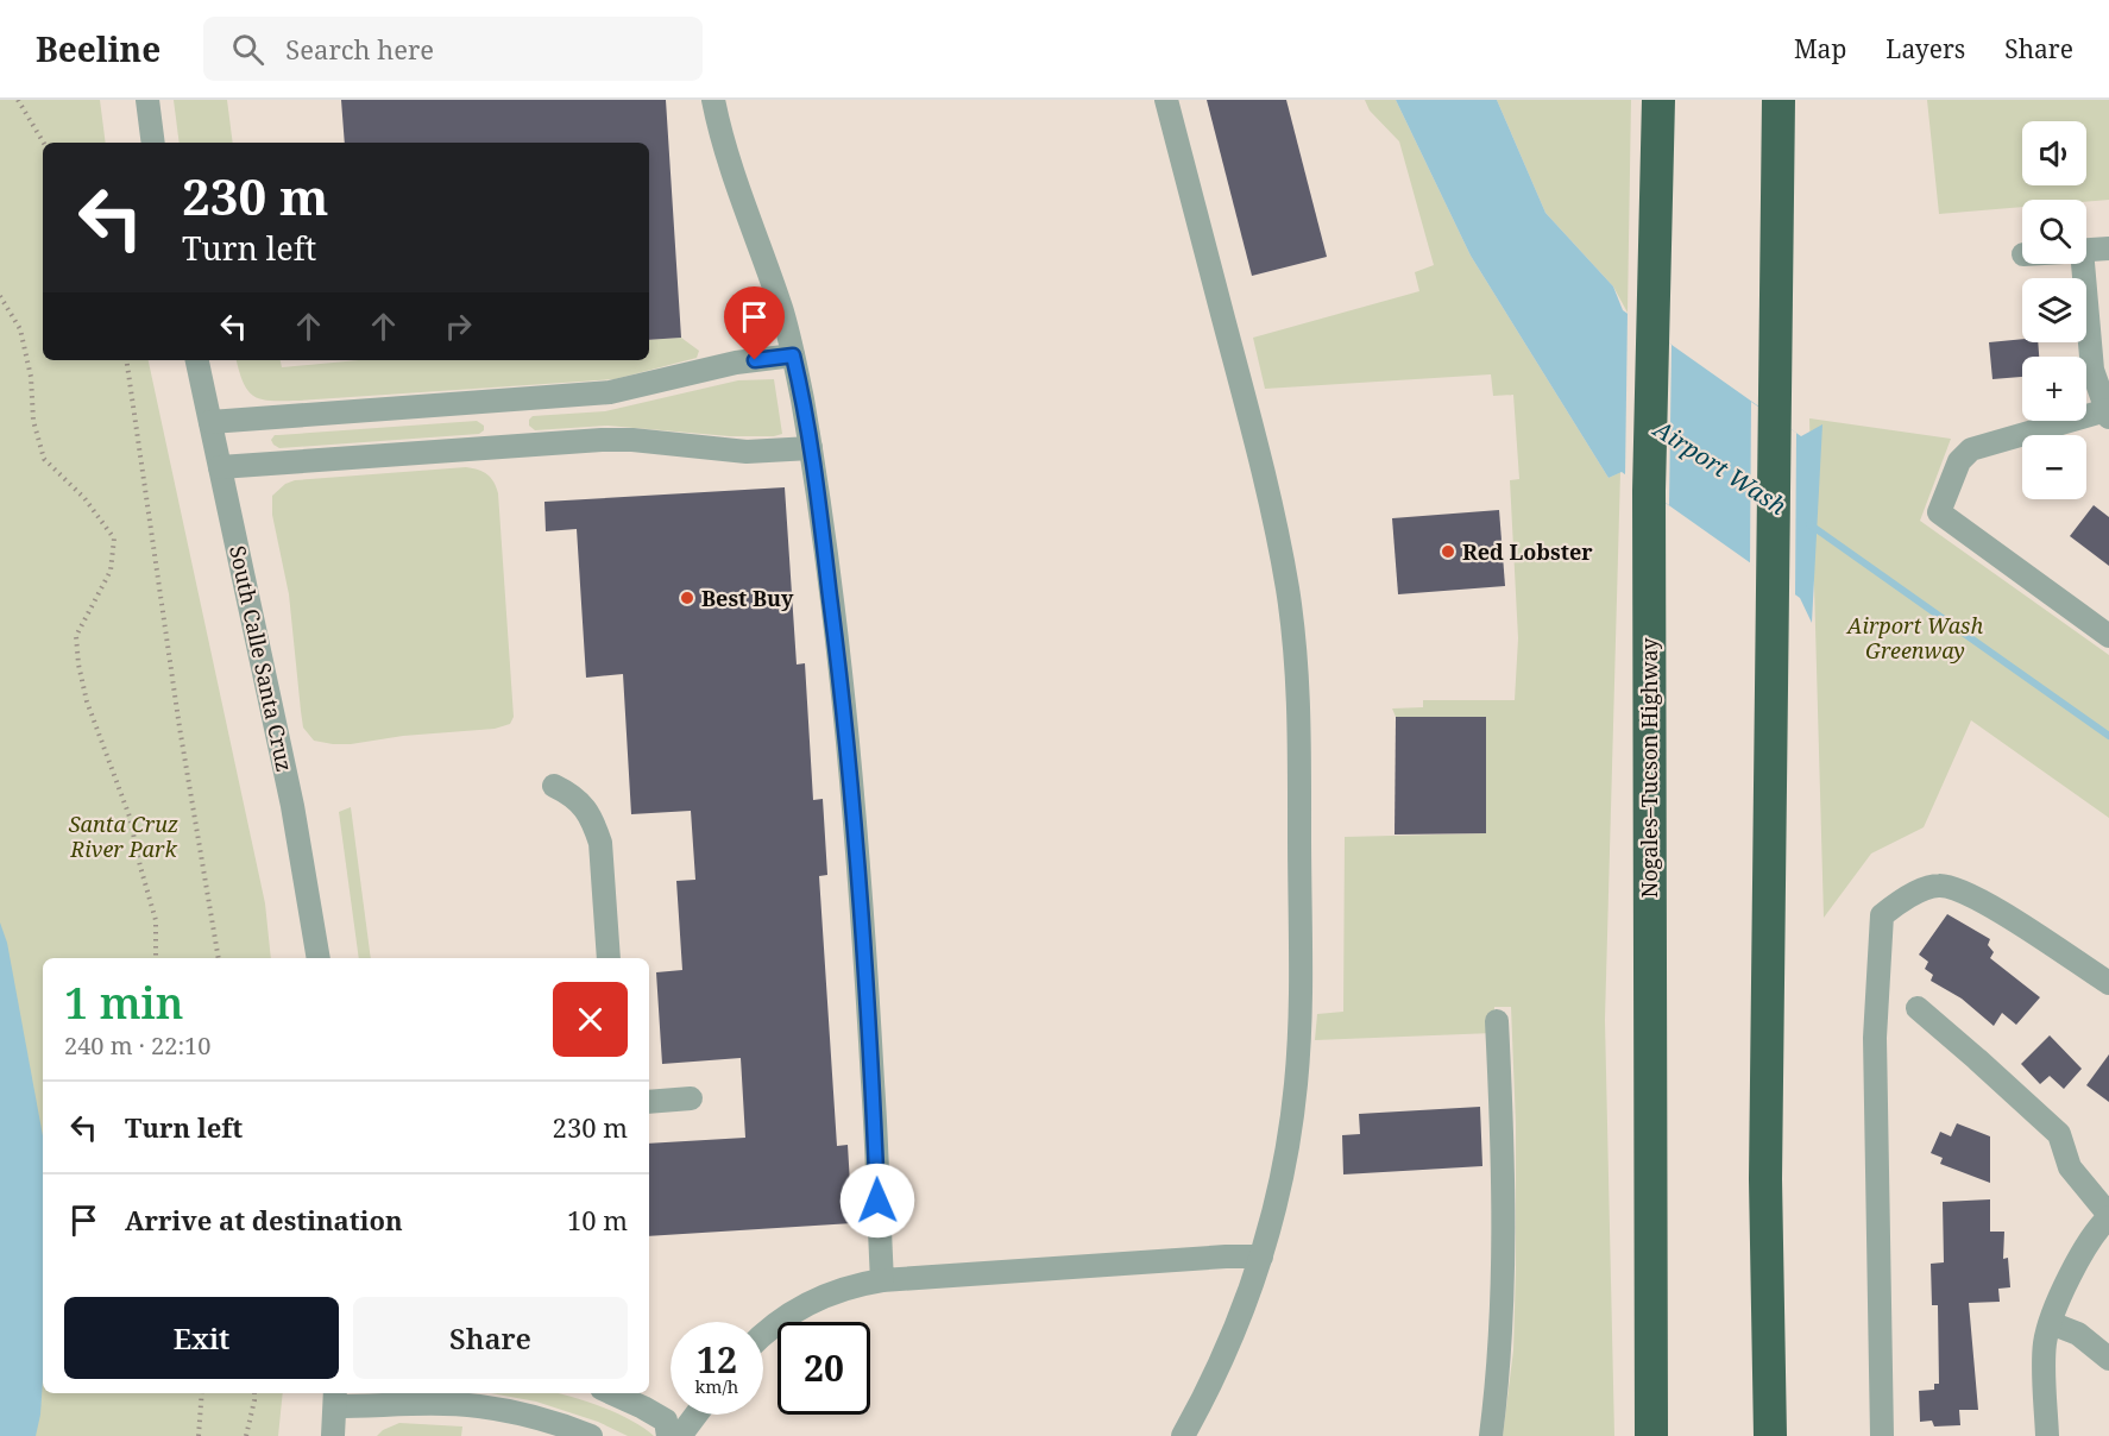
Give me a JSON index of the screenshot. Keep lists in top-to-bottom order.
{
  "streets": {
    "highway": ["Nogales–Tucson Highway"],
    "street": ["South Calle Santa Cruz"]
  },
  "water": ["Airport Wash"],
  "parks": ["Airport Wash Greenway", "Santa Cruz River Park"],
  "places": ["Red Lobster", "Best Buy"],
  "page": {
    "header": "Beeline",
    "search": "Search here",
    "nav": ["Map", "Layers", "Share"],
    "map_buttons": ["+", "−"],
    "turn": ["230 m", "Turn left"],
    "heading": ["1 min", "240 m · 22:10"],
    "list": [
      {
        "name": "Turn left",
        "value": "230 m"
      },
      {
        "name": "Arrive at destination",
        "value": "10 m"
      }
    ],
    "buttons": ["Exit", "Share"],
    "speed": "12 km/h",
    "limit": "20"
  }
}
